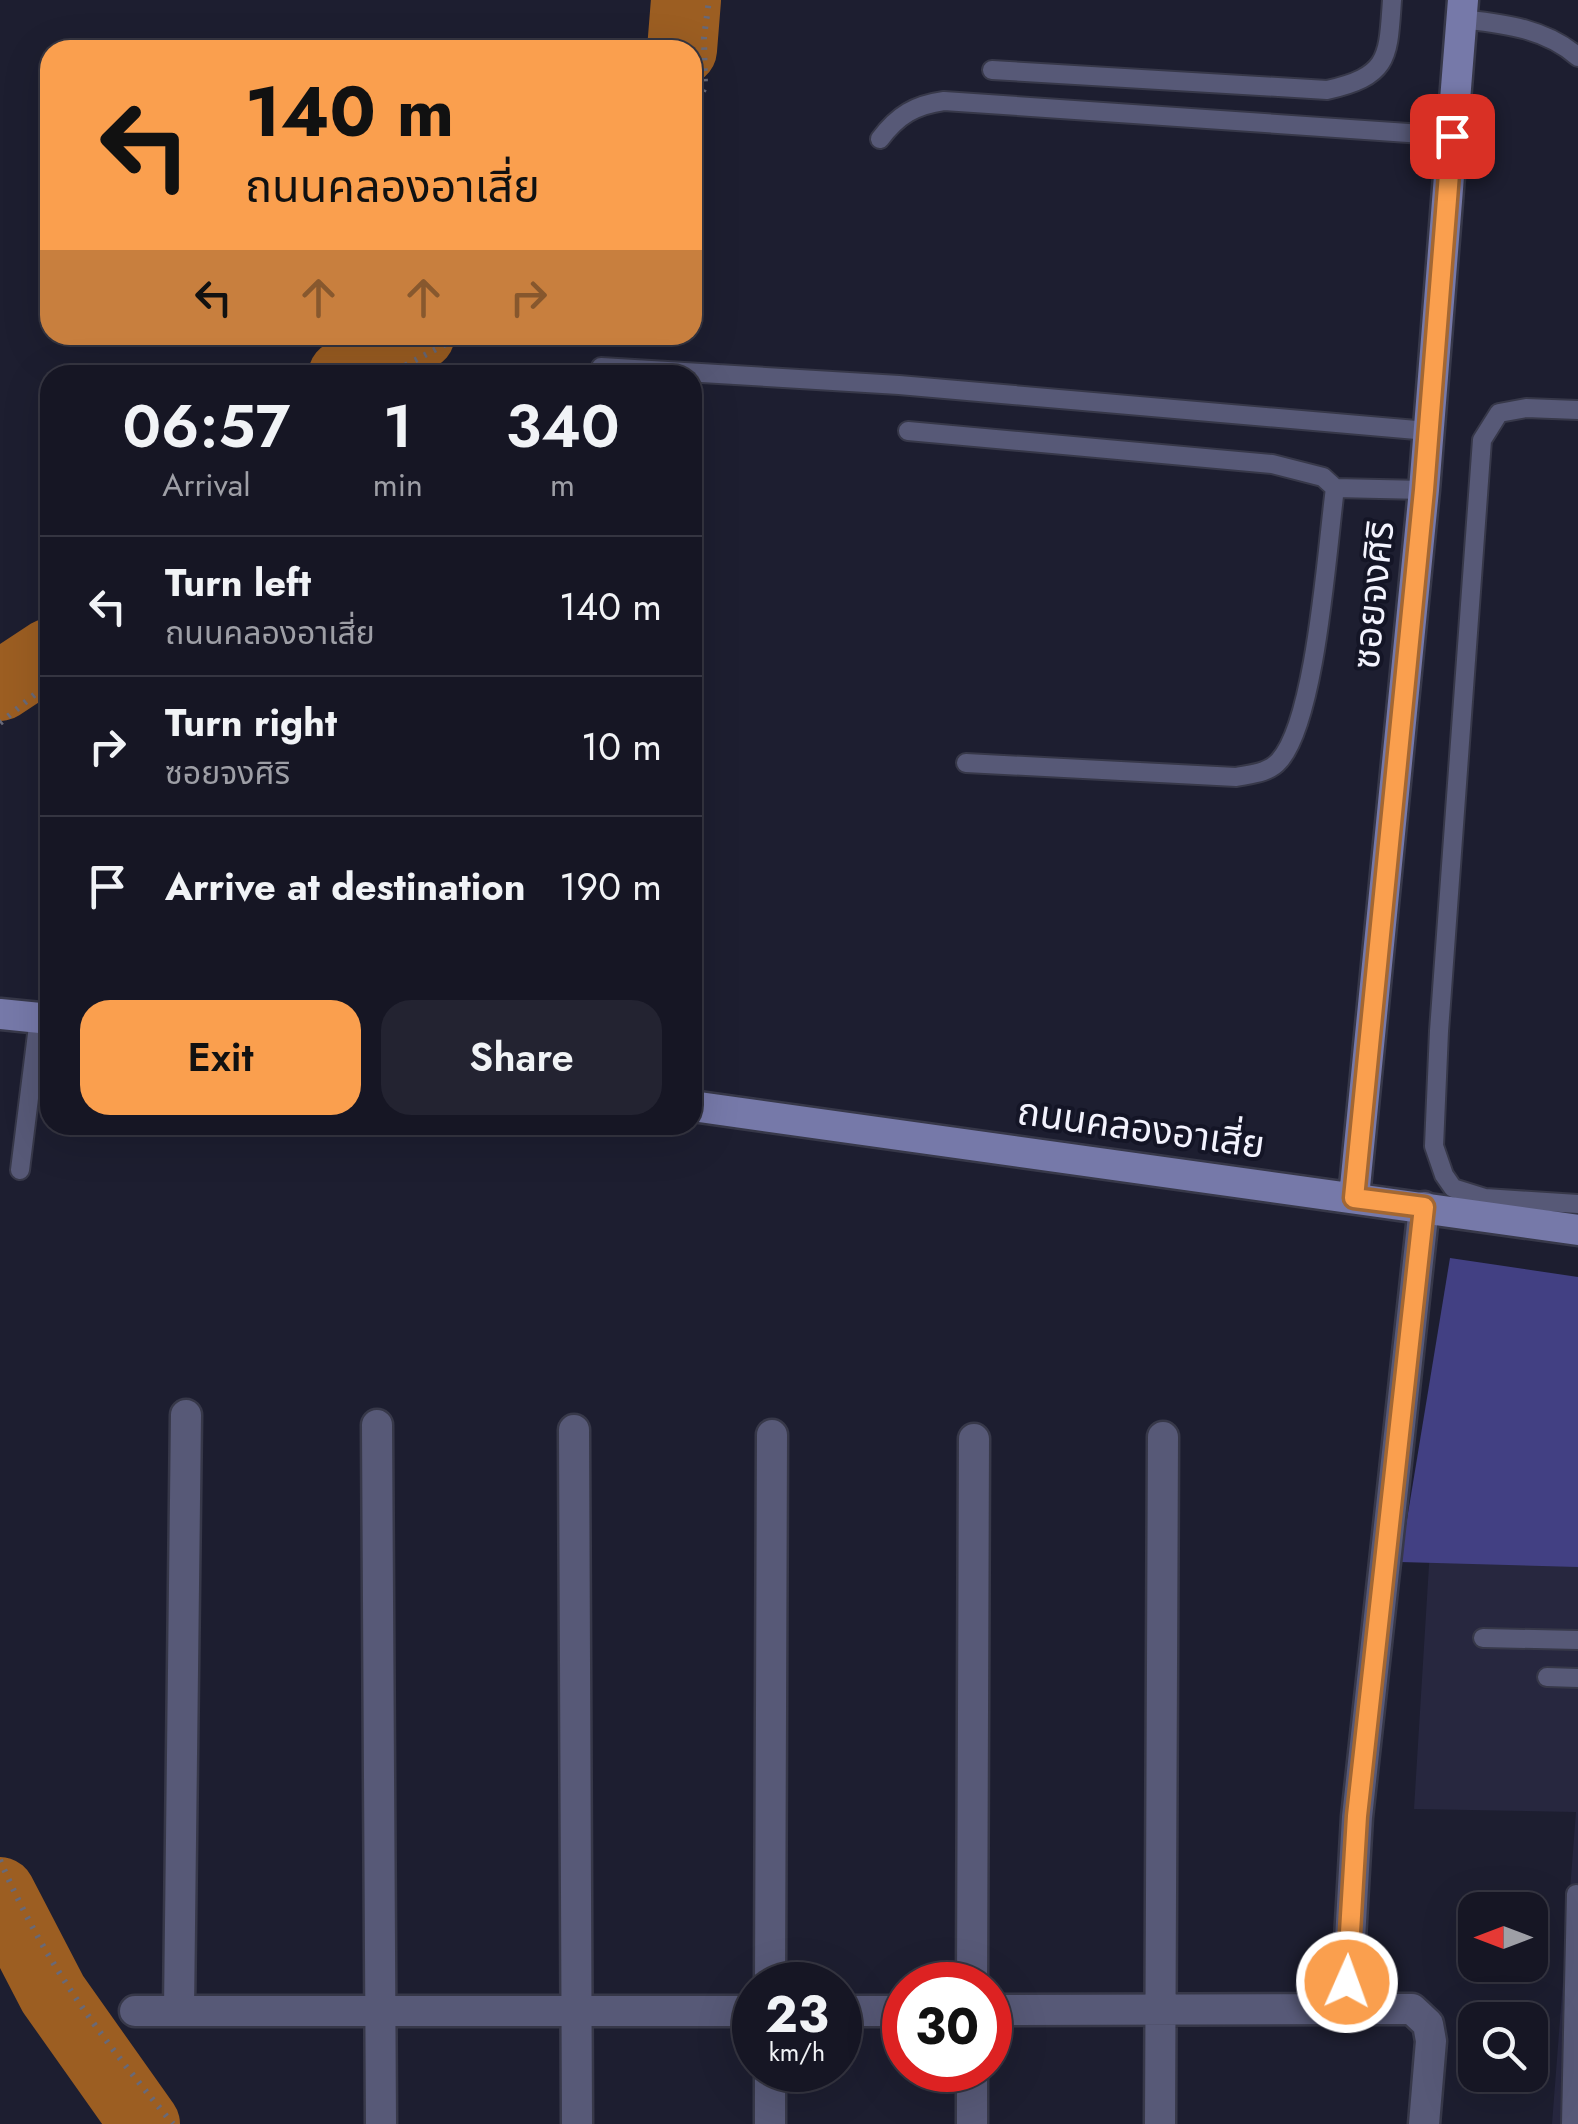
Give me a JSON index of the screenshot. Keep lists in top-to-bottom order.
{
  "streets": {
    "street": ["ซอยจงศิริ", "ถนนคลองอาเสี่ย"]
  },
  "crossings": [
    ["ซอยจงศิริ", "ถนนคลองอาเสี่ย"]
  ],
  "north": "left",
  "page": {
    "turn": ["140 m", "ถนนคลองอาเสี่ย"],
    "eta": [
      "06:57",
      "Arrival",
      "1",
      "min",
      "340",
      "m"
    ],
    "list": [
      {
        "name": "Turn left",
        "note": "ถนนคลองอาเสี่ย",
        "value": "140 m"
      },
      {
        "name": "Turn right",
        "note": "ซอยจงศิริ",
        "value": "10 m"
      },
      {
        "name": "Arrive at destination",
        "value": "190 m"
      }
    ],
    "buttons": ["Exit", "Share"],
    "speed": "23 km/h",
    "limit": "30"
  }
}
